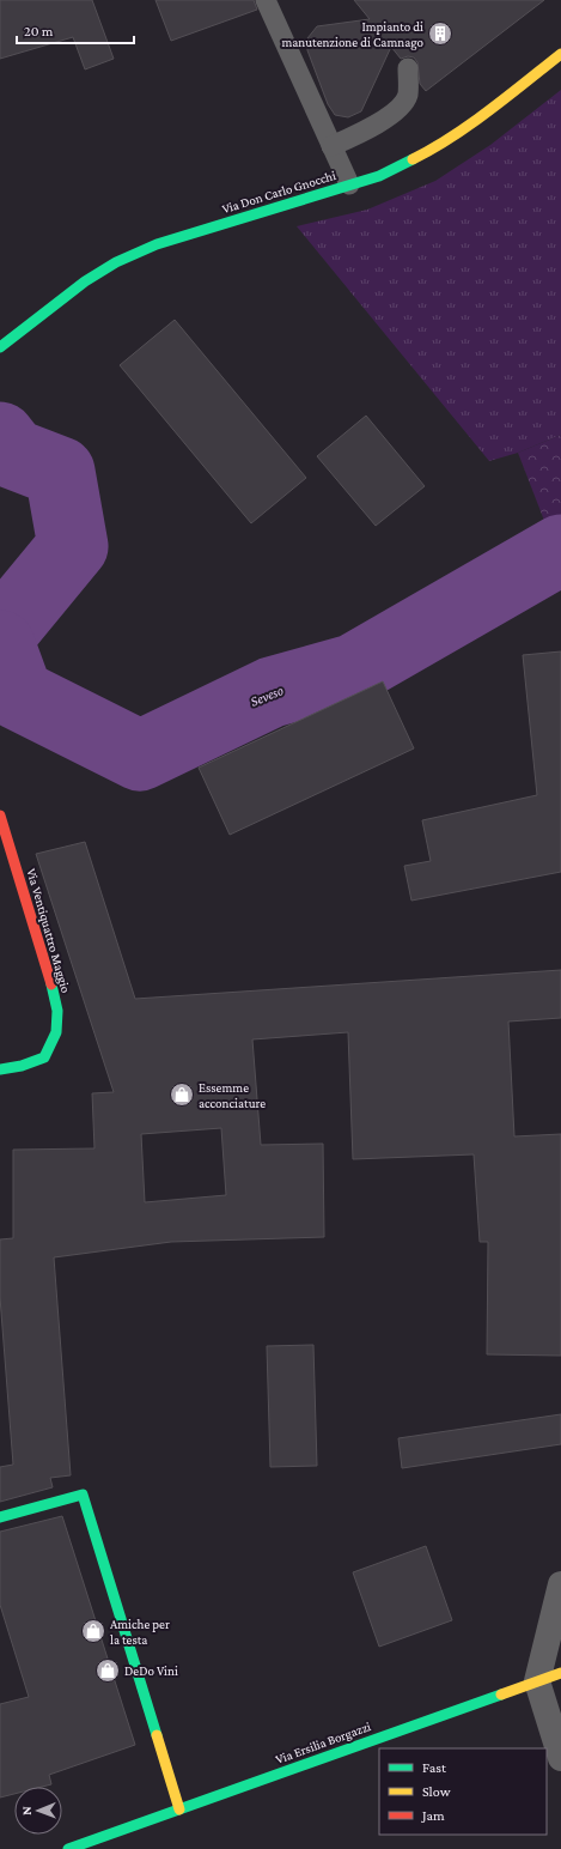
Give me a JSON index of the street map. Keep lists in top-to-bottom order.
{
  "streets": {
    "street": ["Via Don Carlo Gnocchi", "Via Ventiquattro Maggio", "Via Ersilia Borgazzi"]
  },
  "water": ["Seveso"],
  "places": {
    "building": ["Impianto di manutenzione di Camnago"],
    "shop": ["Essemme acconciature", "Amiche per la testa", "DeDo Vini"]
  },
  "legend": ["Fast", "Slow", "Jam"],
  "scale_bar": "20 m",
  "north": "left"
}
